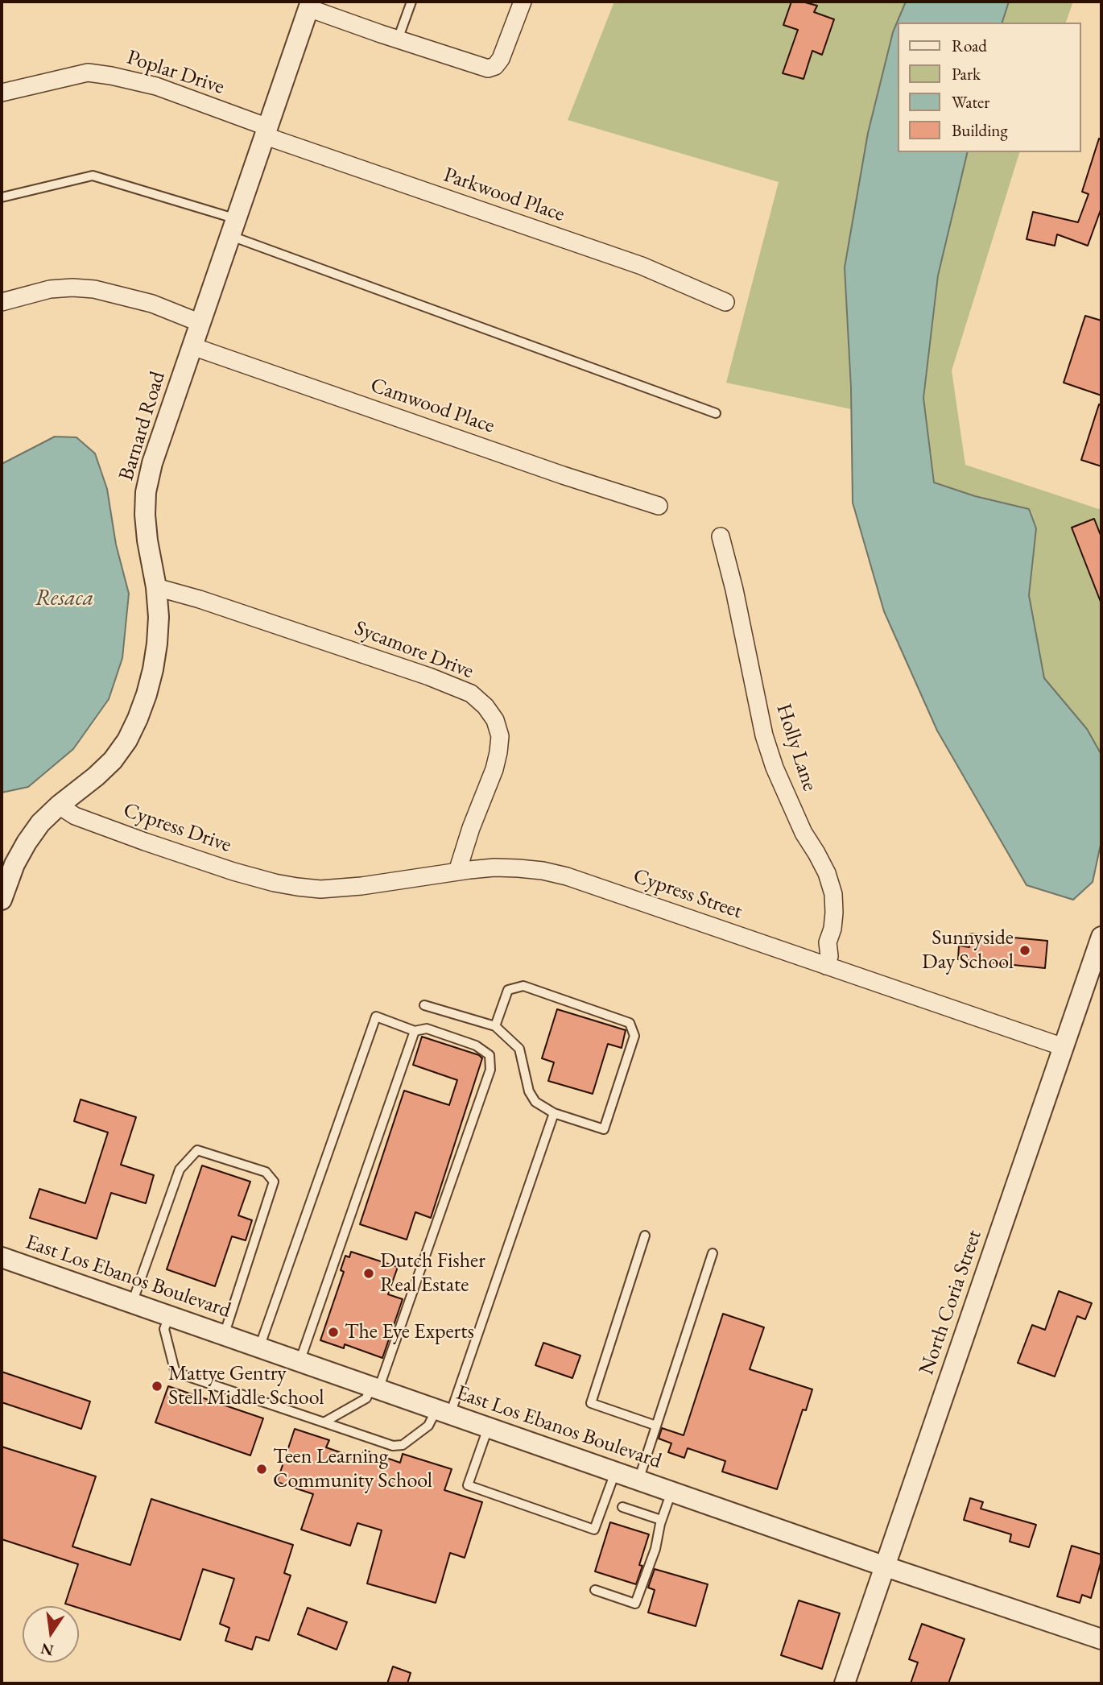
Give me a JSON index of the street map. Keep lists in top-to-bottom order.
{
  "streets": {
    "street": [
      "Poplar Drive",
      "Parkwood Place",
      "Camwood Place",
      "Barnard Road",
      "Sycamore Drive",
      "Holly Lane",
      "Cypress Drive",
      "Cypress Street",
      "East Los Ebanos Boulevard",
      "North Coria Street"
    ]
  },
  "crossings": [
    ["Poplar Drive", "Parkwood Place"],
    ["Poplar Drive", "Barnard Road"],
    ["Parkwood Place", "Barnard Road"],
    ["Camwood Place", "Barnard Road"],
    ["Barnard Road", "Sycamore Drive"],
    ["Barnard Road", "Cypress Drive"],
    ["Sycamore Drive", "Cypress Street"],
    ["Holly Lane", "Cypress Street"],
    ["Cypress Drive", "Cypress Street"],
    ["Cypress Street", "North Coria Street"],
    ["East Los Ebanos Boulevard", "North Coria Street"]
  ],
  "water": ["Resaca"],
  "places": [
    "Sunnyside Day School",
    "Dutch Fisher Real Estate",
    "The Eye Experts",
    "Mattye Gentry Stell Middle School",
    "Teen Learning Community School"
  ],
  "legend": [
    "Road",
    "Park",
    "Water",
    "Building"
  ],
  "north": "bottom"
}
